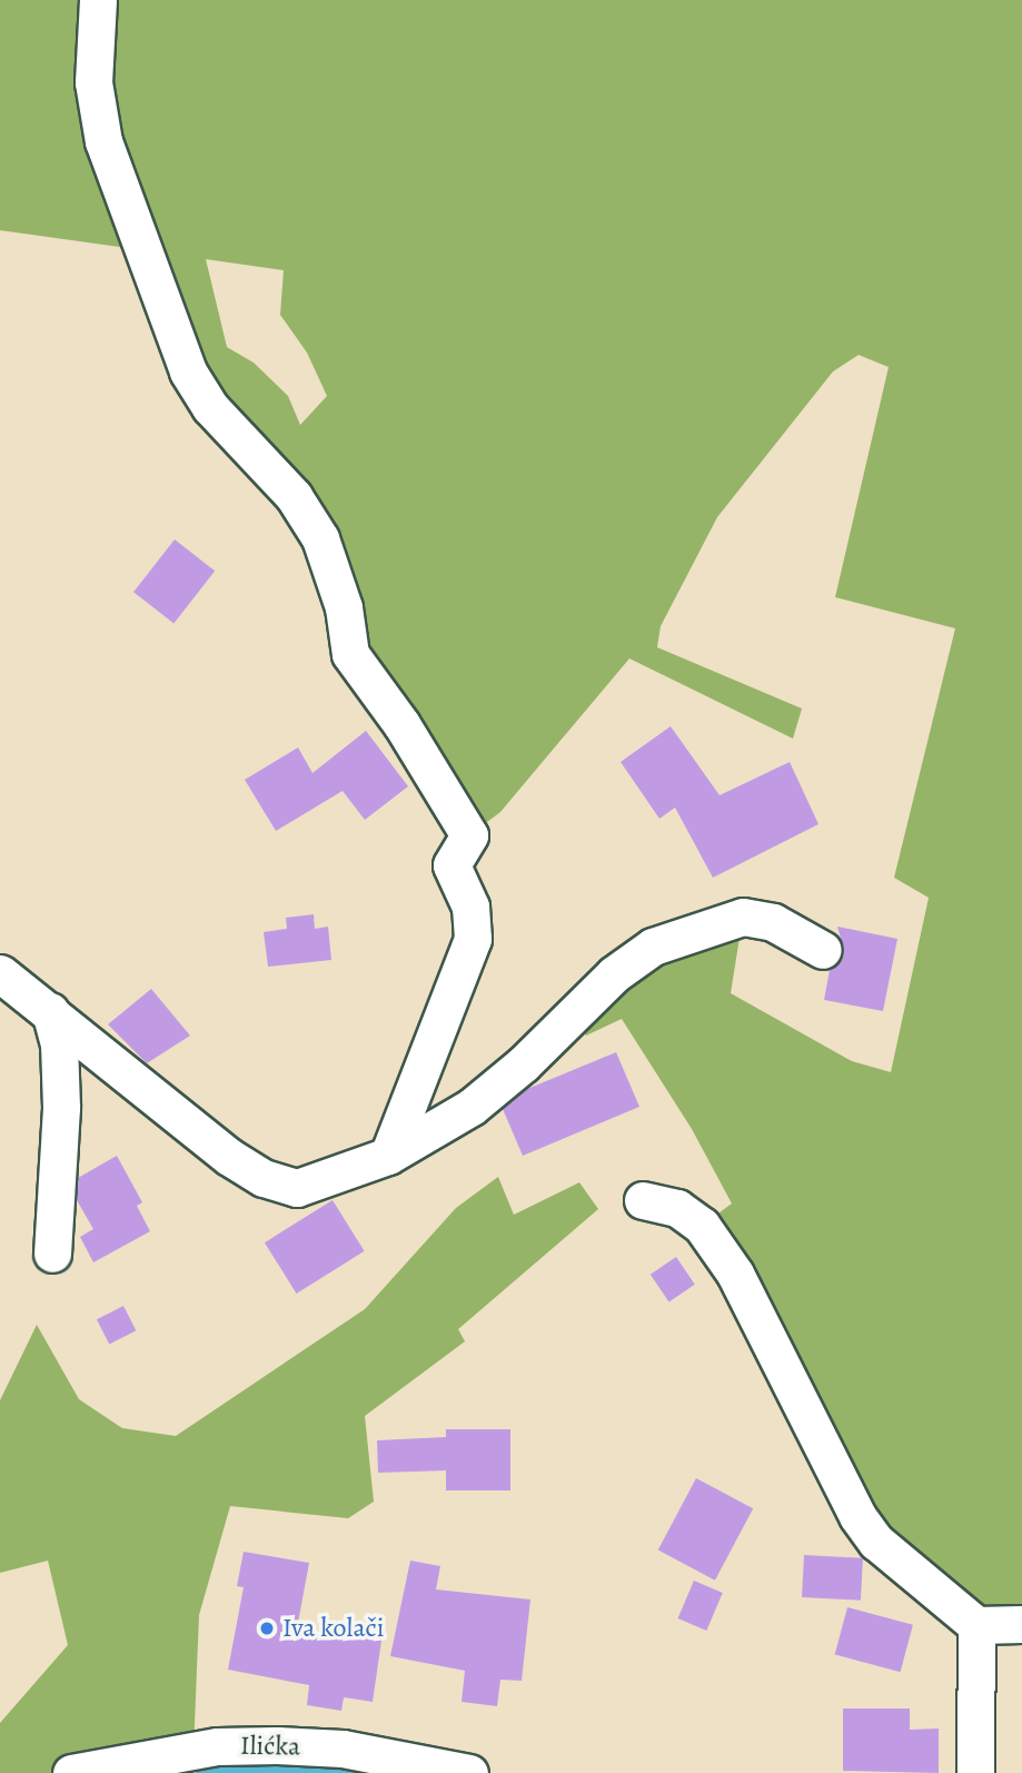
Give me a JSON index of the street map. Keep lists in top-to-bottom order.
{
  "streets": {
    "street": ["Ilićka"]
  },
  "places": ["Iva kolači"]
}
